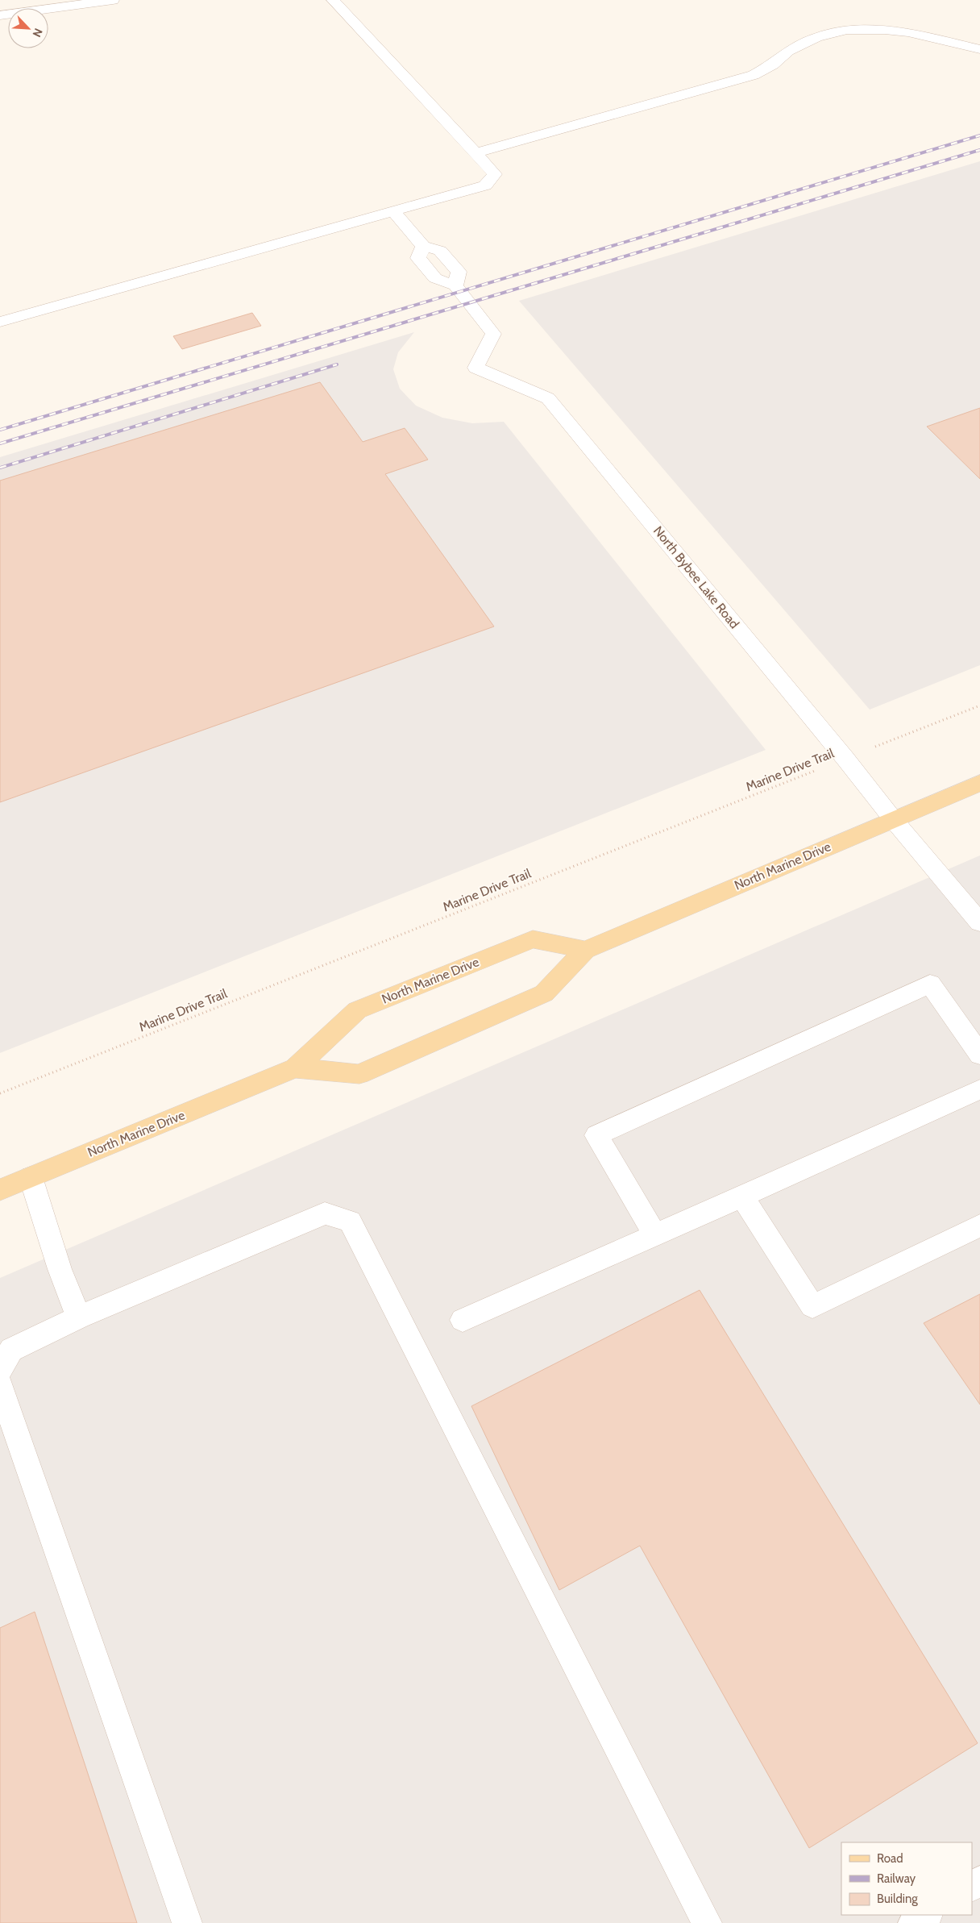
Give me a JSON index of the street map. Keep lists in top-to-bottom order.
{
  "streets": {
    "main road": ["North Marine Drive"],
    "street": ["North Bybee Lake Road"],
    "path": ["Marine Drive Trail"]
  },
  "crossings": [
    ["North Bybee Lake Road", "Marine Drive Trail"],
    ["North Bybee Lake Road", "North Marine Drive"]
  ],
  "legend": ["Road", "Railway", "Building"],
  "north": "bottom right"
}
